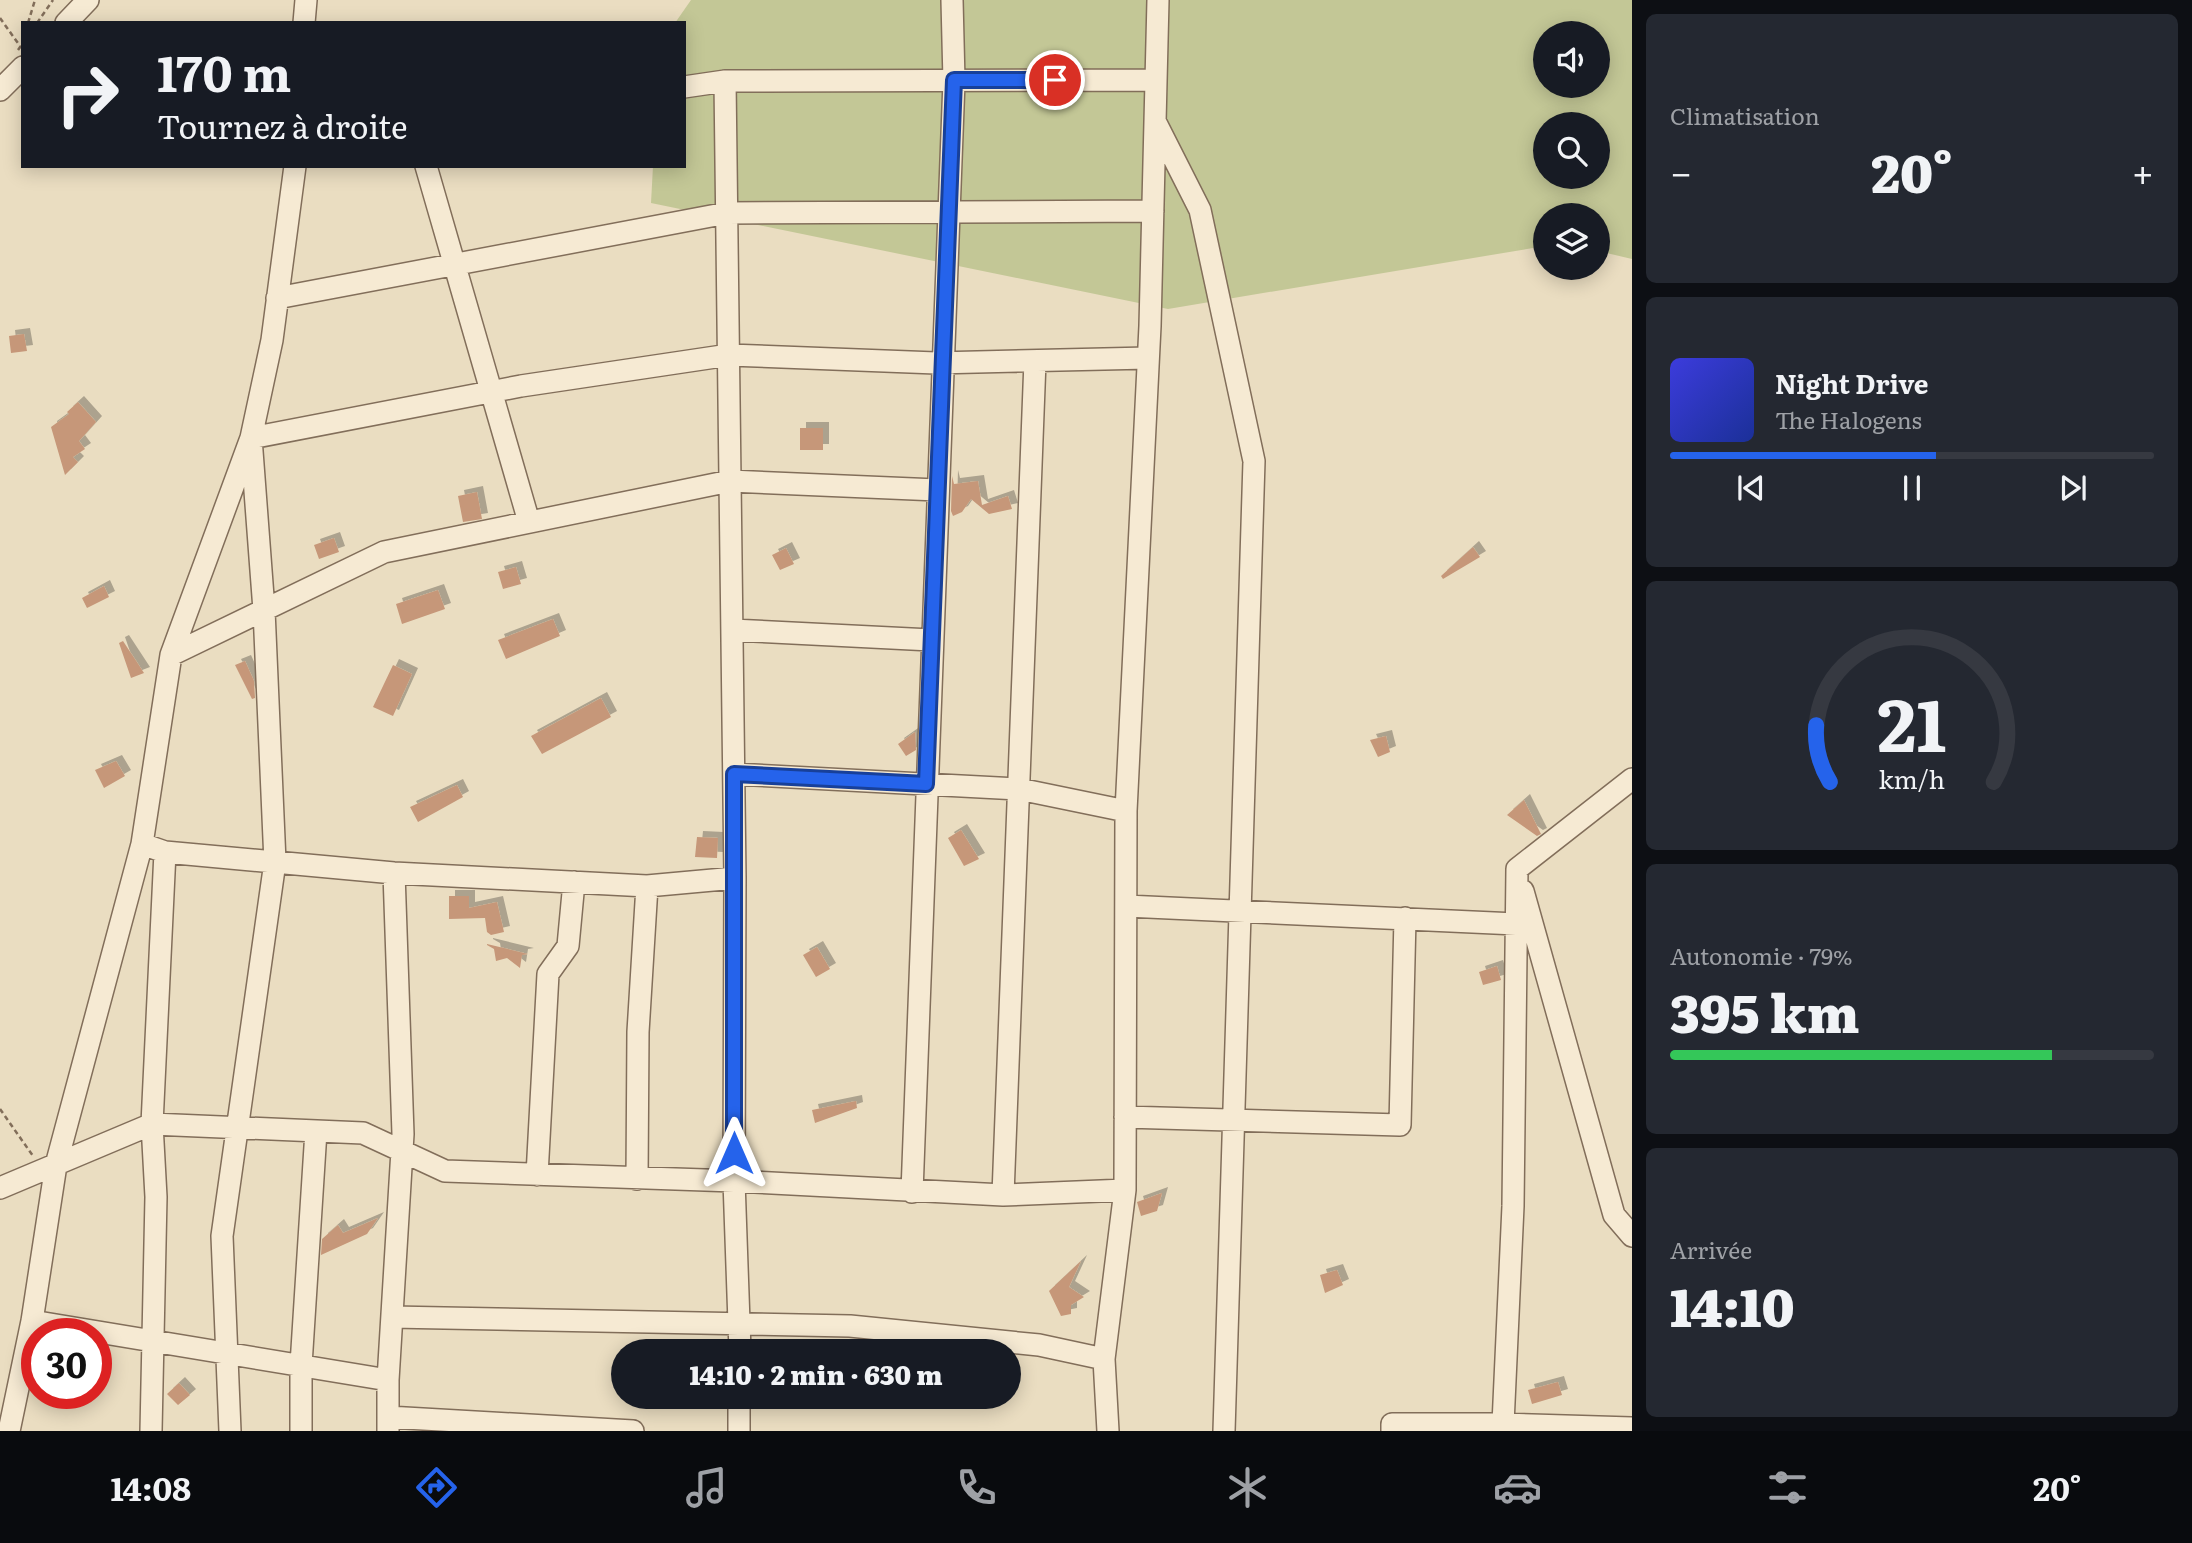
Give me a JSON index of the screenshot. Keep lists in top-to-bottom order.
{
  "page": {
    "tile": [
      "Climatisation",
      ["Autonomie · 79%", "395 km"],
      ["Arrivée", "14:10"]
    ],
    "turn": ["170 m", "Tournez à droite"],
    "heat": ["−", "20°", "+"],
    "song": ["Night Drive", "The Halogens"],
    "limit": "30",
    "trip": "14:10 · 2 min · 630 m",
    "tabs": ["14:08", "20°"],
    "gauge": ["21", "km/h"]
  }
}
